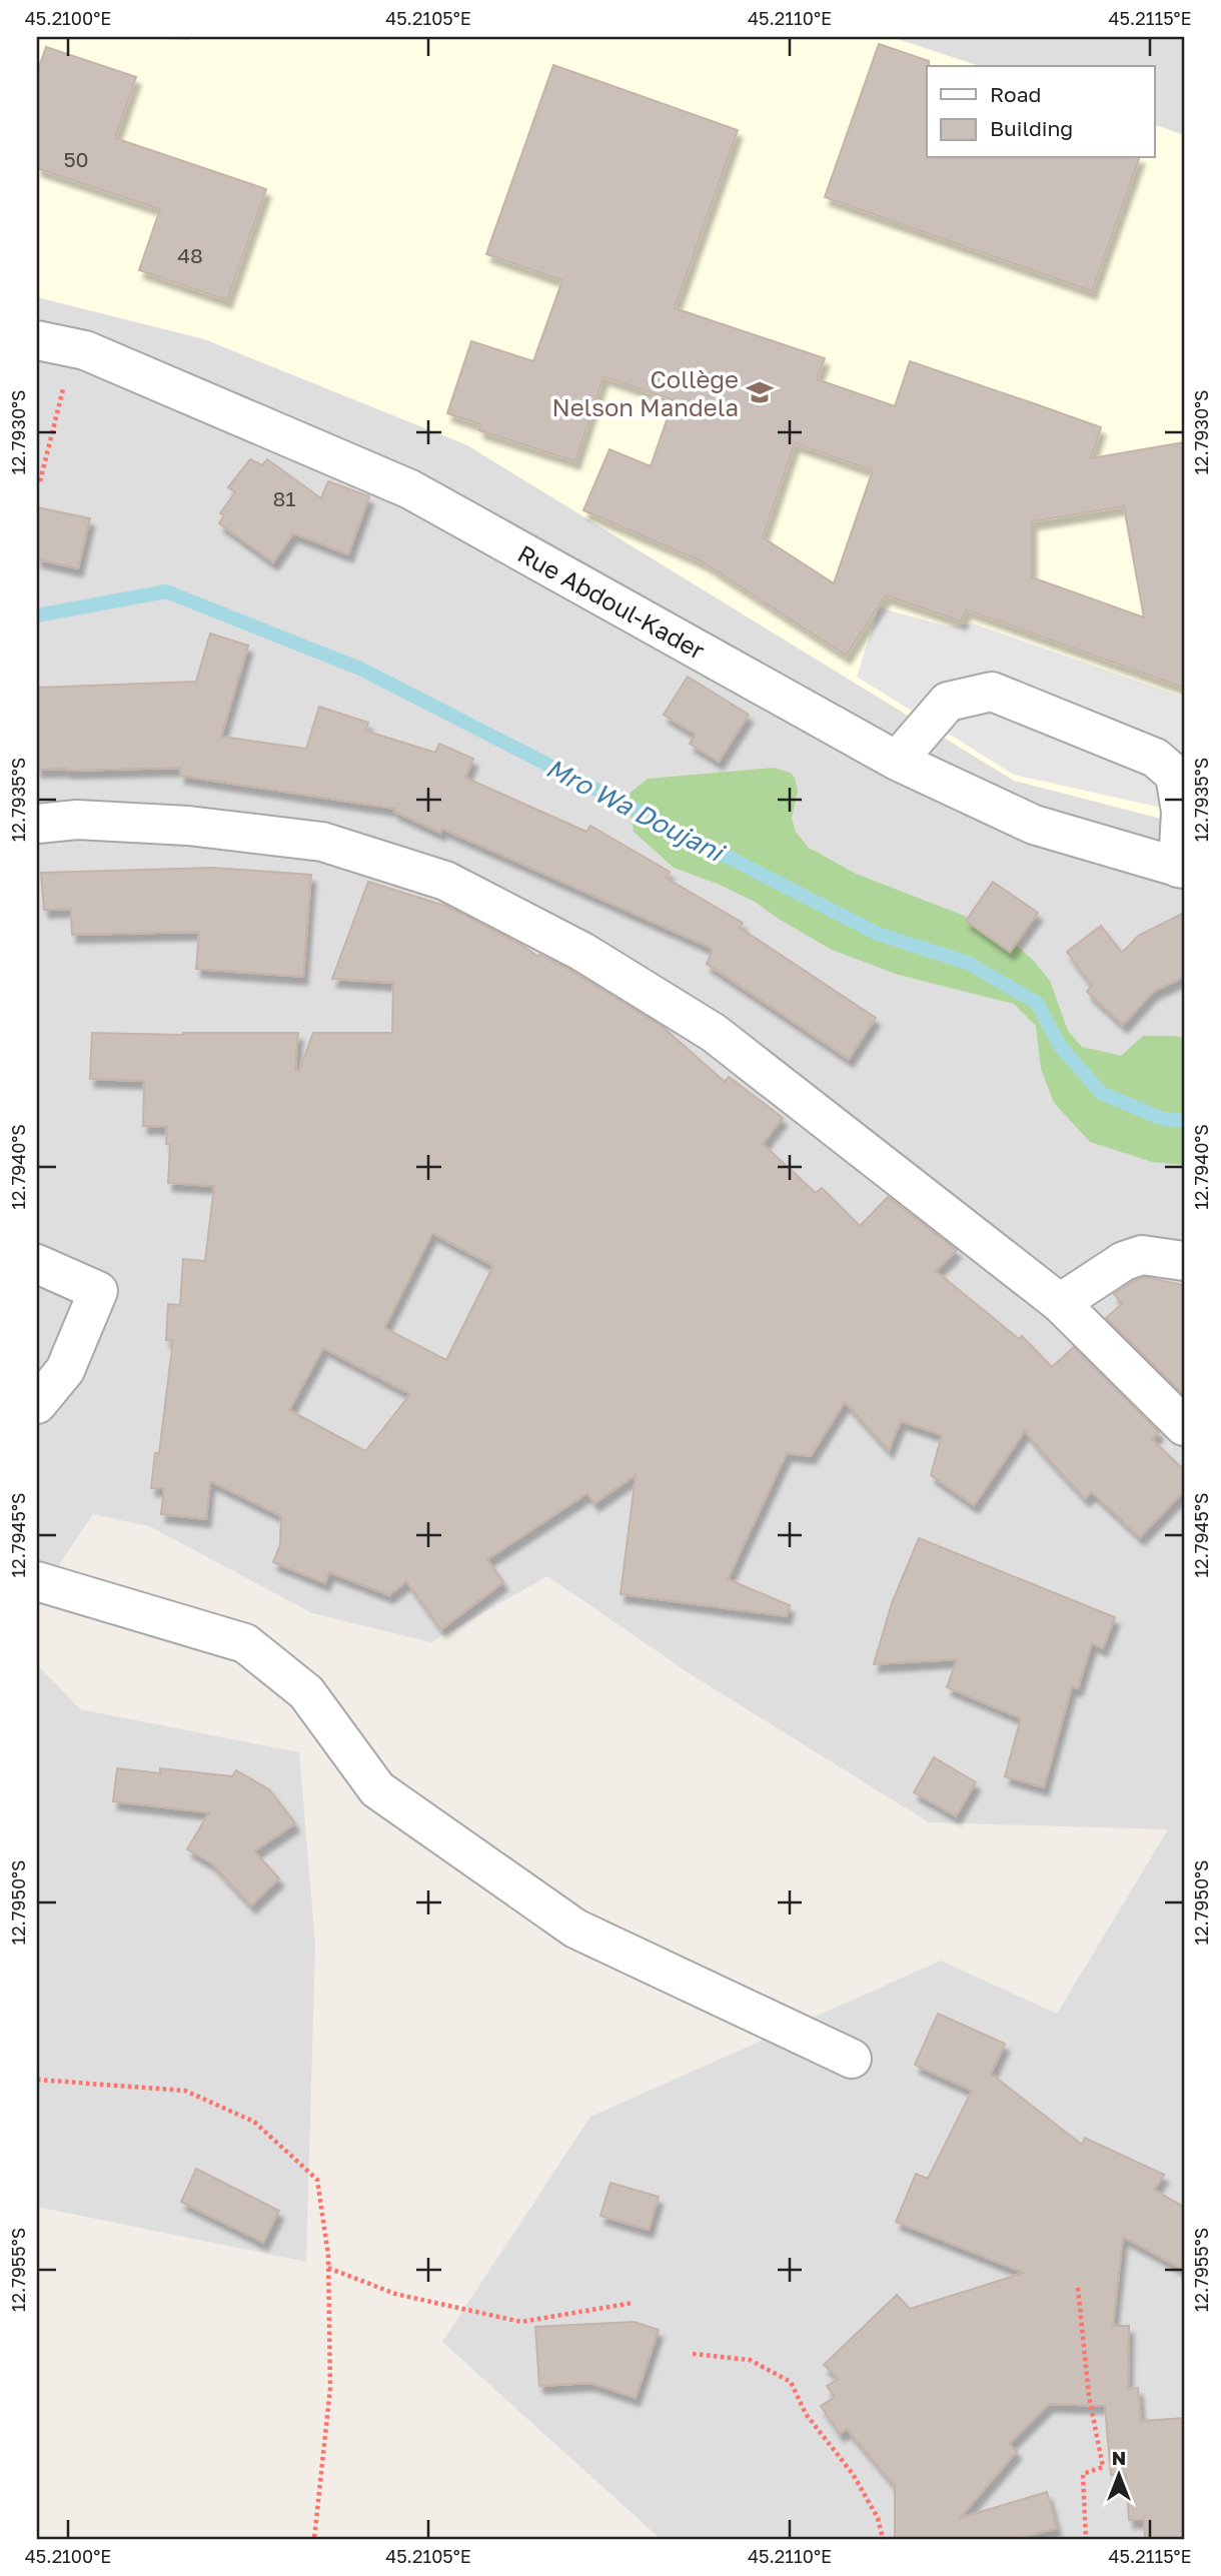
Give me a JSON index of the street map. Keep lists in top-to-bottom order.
{
  "streets": {
    "street": ["Rue Abdoul-Kader"]
  },
  "water": ["Mro Wa Doujani"],
  "places": {
    "school or university": ["Collège Nelson Mandela"]
  },
  "house_numbers": ["50", "48", "81"],
  "legend": ["Road", "Building"],
  "north": "top",
  "coordinates": [
    "45.2100°E",
    "45.2105°E",
    "45.2110°E",
    "45.2115°E",
    "12.7930°S",
    "12.7935°S",
    "12.7940°S",
    "12.7945°S",
    "12.7950°S",
    "12.7955°S"
  ]
}
